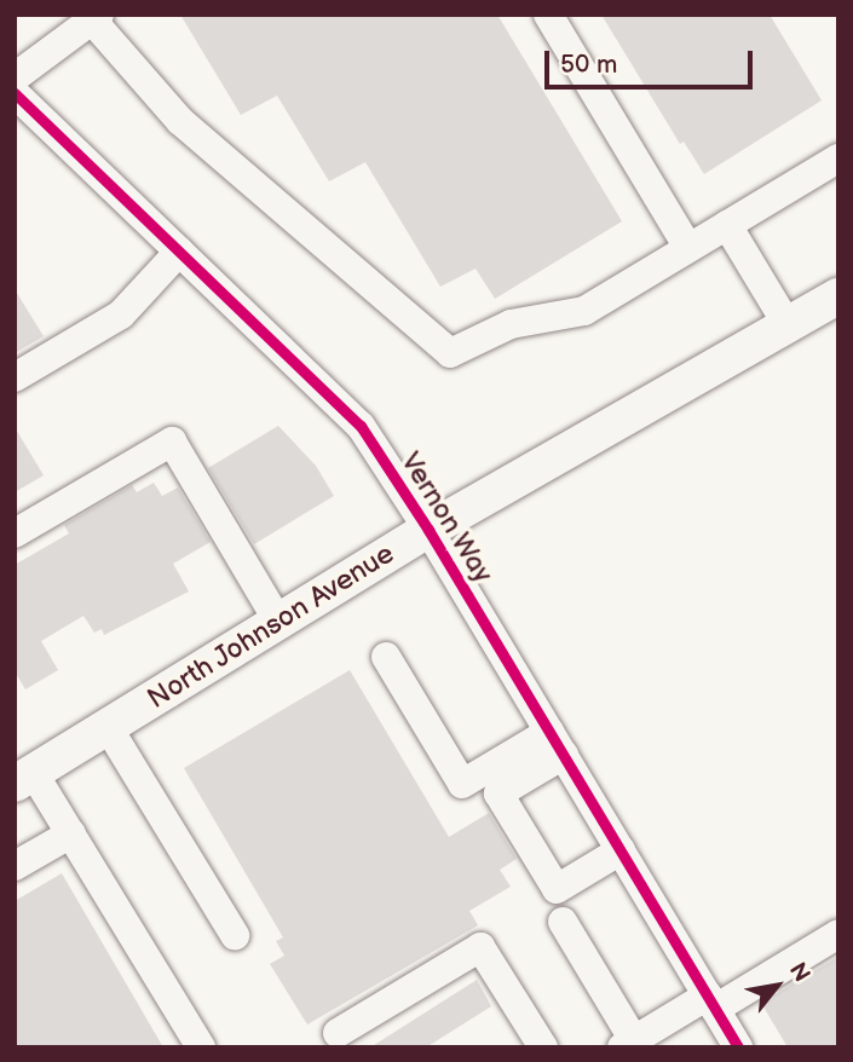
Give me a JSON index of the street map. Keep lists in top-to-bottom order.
{
  "streets": {
    "main road": ["North Johnson Avenue"],
    "street": ["Vernon Way"]
  },
  "crossings": [
    ["Vernon Way", "North Johnson Avenue"]
  ],
  "scale_bar": "50 m",
  "north": "top right"
}
